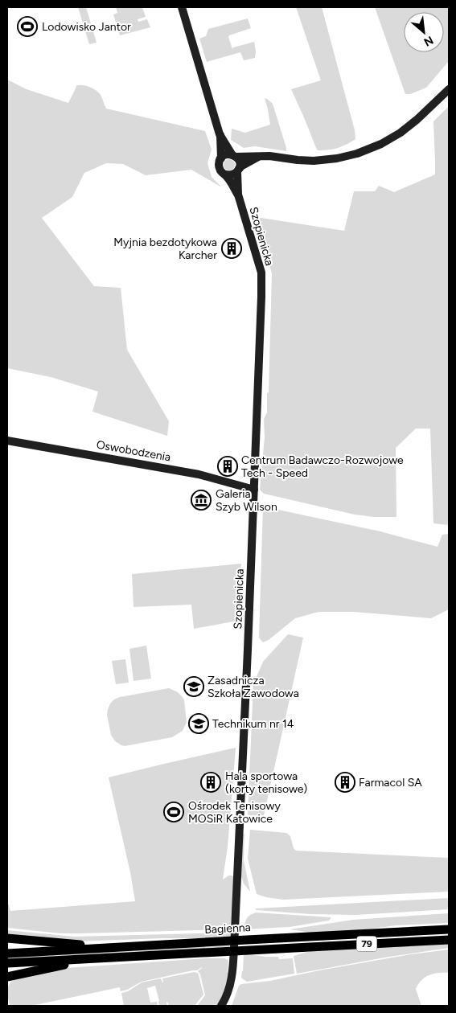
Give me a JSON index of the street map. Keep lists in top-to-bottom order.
{
  "streets": {
    "main road": ["Bagienna", "79"],
    "street": ["Szopienicka", "Oswobodzenia"]
  },
  "crossings": [
    ["Szopienicka", "Oswobodzenia"]
  ],
  "places": {
    "sports": ["Lodowisko Jantor", "Ośrodek Tenisowy MOSiR Katowice"],
    "building": [
      "Myjnia bezdotykowa Karcher",
      "Centrum Badawczo-Rozwojowe Tech - Speed",
      "Hala sportowa (korty tenisowe)",
      "Farmacol SA"
    ],
    "museum": ["Galeria Szyb Wilson"],
    "school or university": ["Zasadnicza Szkoła Zawodowa", "Technikum nr 14"]
  },
  "north": "bottom right"
}
